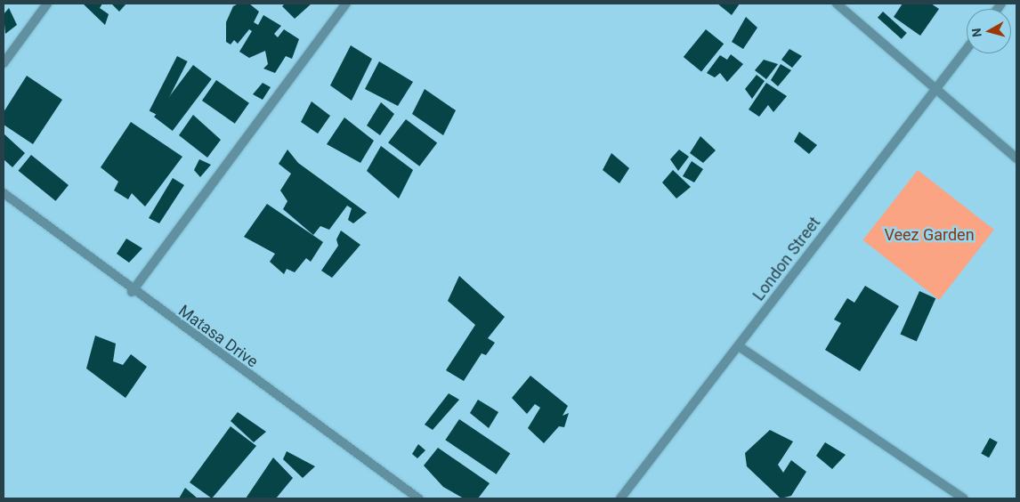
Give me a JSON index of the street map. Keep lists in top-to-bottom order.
{
  "streets": {
    "street": ["London Street", "Matasa Drive"]
  },
  "parks": ["Veez Garden"],
  "north": "left"
}
